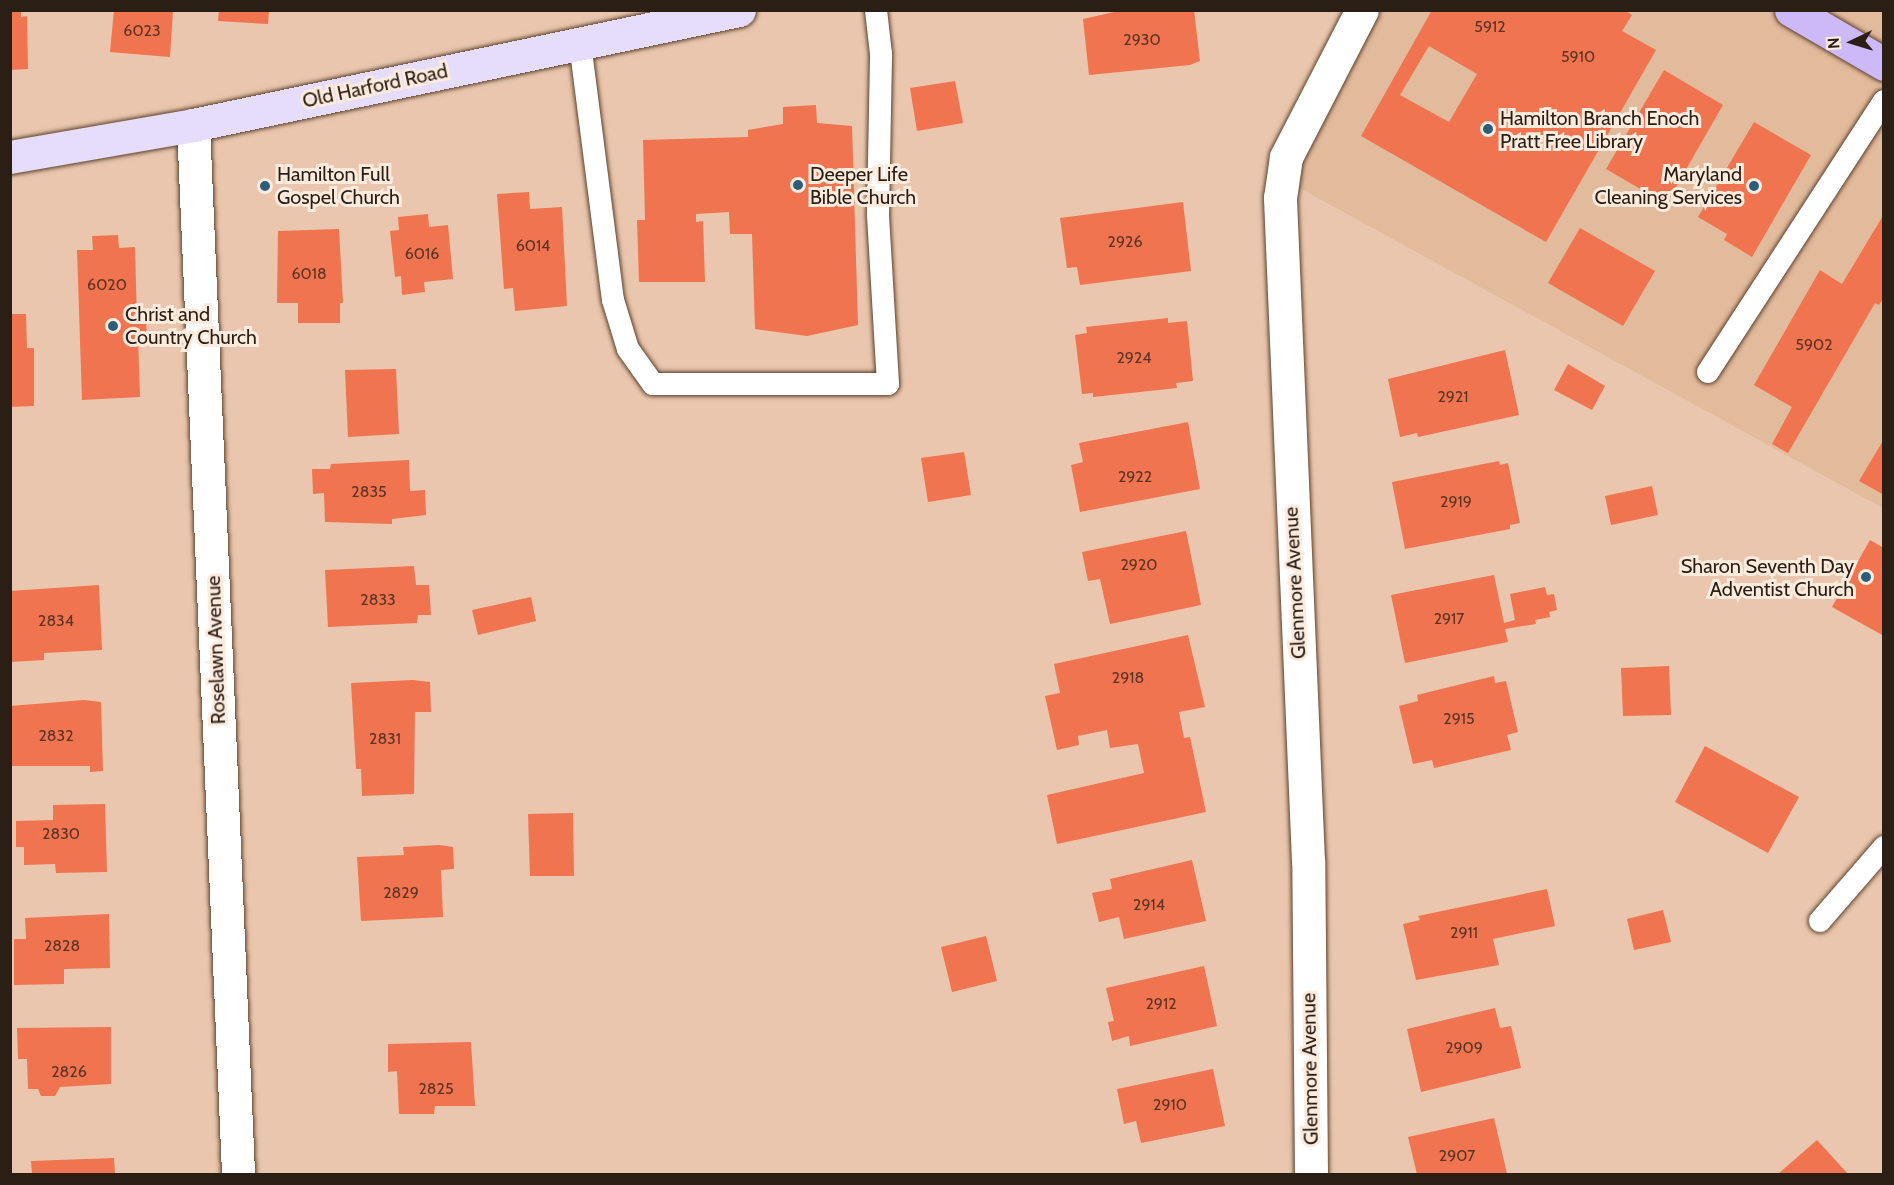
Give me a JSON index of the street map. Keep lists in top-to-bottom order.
{
  "streets": {
    "street": ["Old Harford Road", "Glenmore Avenue", "Roselawn Avenue"]
  },
  "crossings": [
    ["Old Harford Road", "Roselawn Avenue"]
  ],
  "places": [
    "Hamilton Branch Enoch Pratt Free Library",
    "Deeper Life Bible Church",
    "Hamilton Full Gospel Church",
    "Maryland Cleaning Services",
    "Christ and Country Church",
    "Sharon Seventh Day Adventist Church"
  ],
  "house_numbers": [
    "5912",
    "6023",
    "2930",
    "5910",
    "2926",
    "6014",
    "6016",
    "6018",
    "6020",
    "5902",
    "2924",
    "2921",
    "2922",
    "2835",
    "2919",
    "2920",
    "2833",
    "2917",
    "2834",
    "2918",
    "2915",
    "2832",
    "2831",
    "2830",
    "2829",
    "2914",
    "2911",
    "2828",
    "2912",
    "2909",
    "2826",
    "2825",
    "2910",
    "2907"
  ],
  "north": "left"
}
